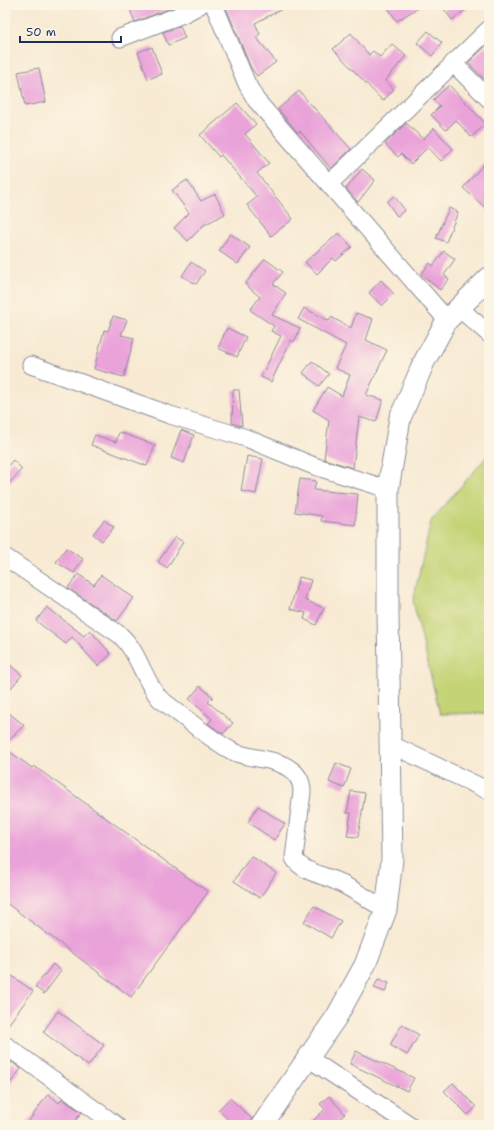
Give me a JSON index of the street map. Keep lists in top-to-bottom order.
{
  "scale_bar": "50 m"
}
